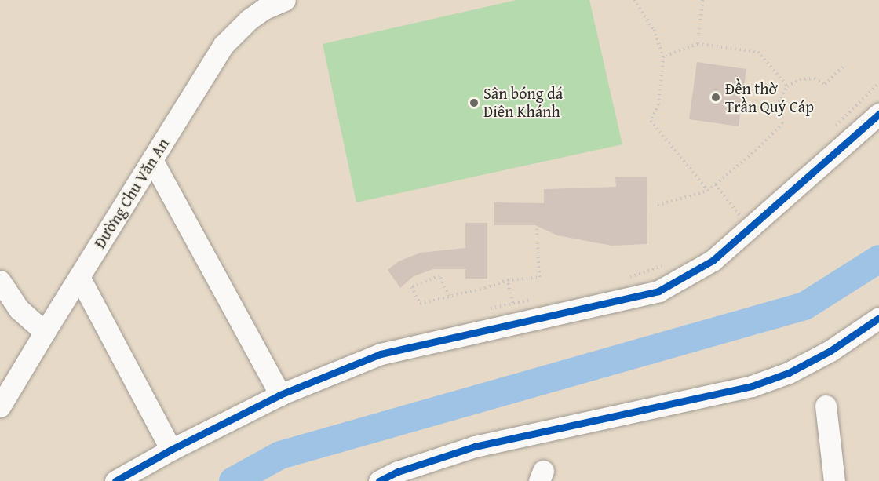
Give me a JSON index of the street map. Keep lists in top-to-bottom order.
{
  "streets": {
    "street": ["Đường Chu Văn An"]
  },
  "places": ["Đền thờ Trần Quý Cáp", "Sân bóng đá Diên Khánh"]
}
